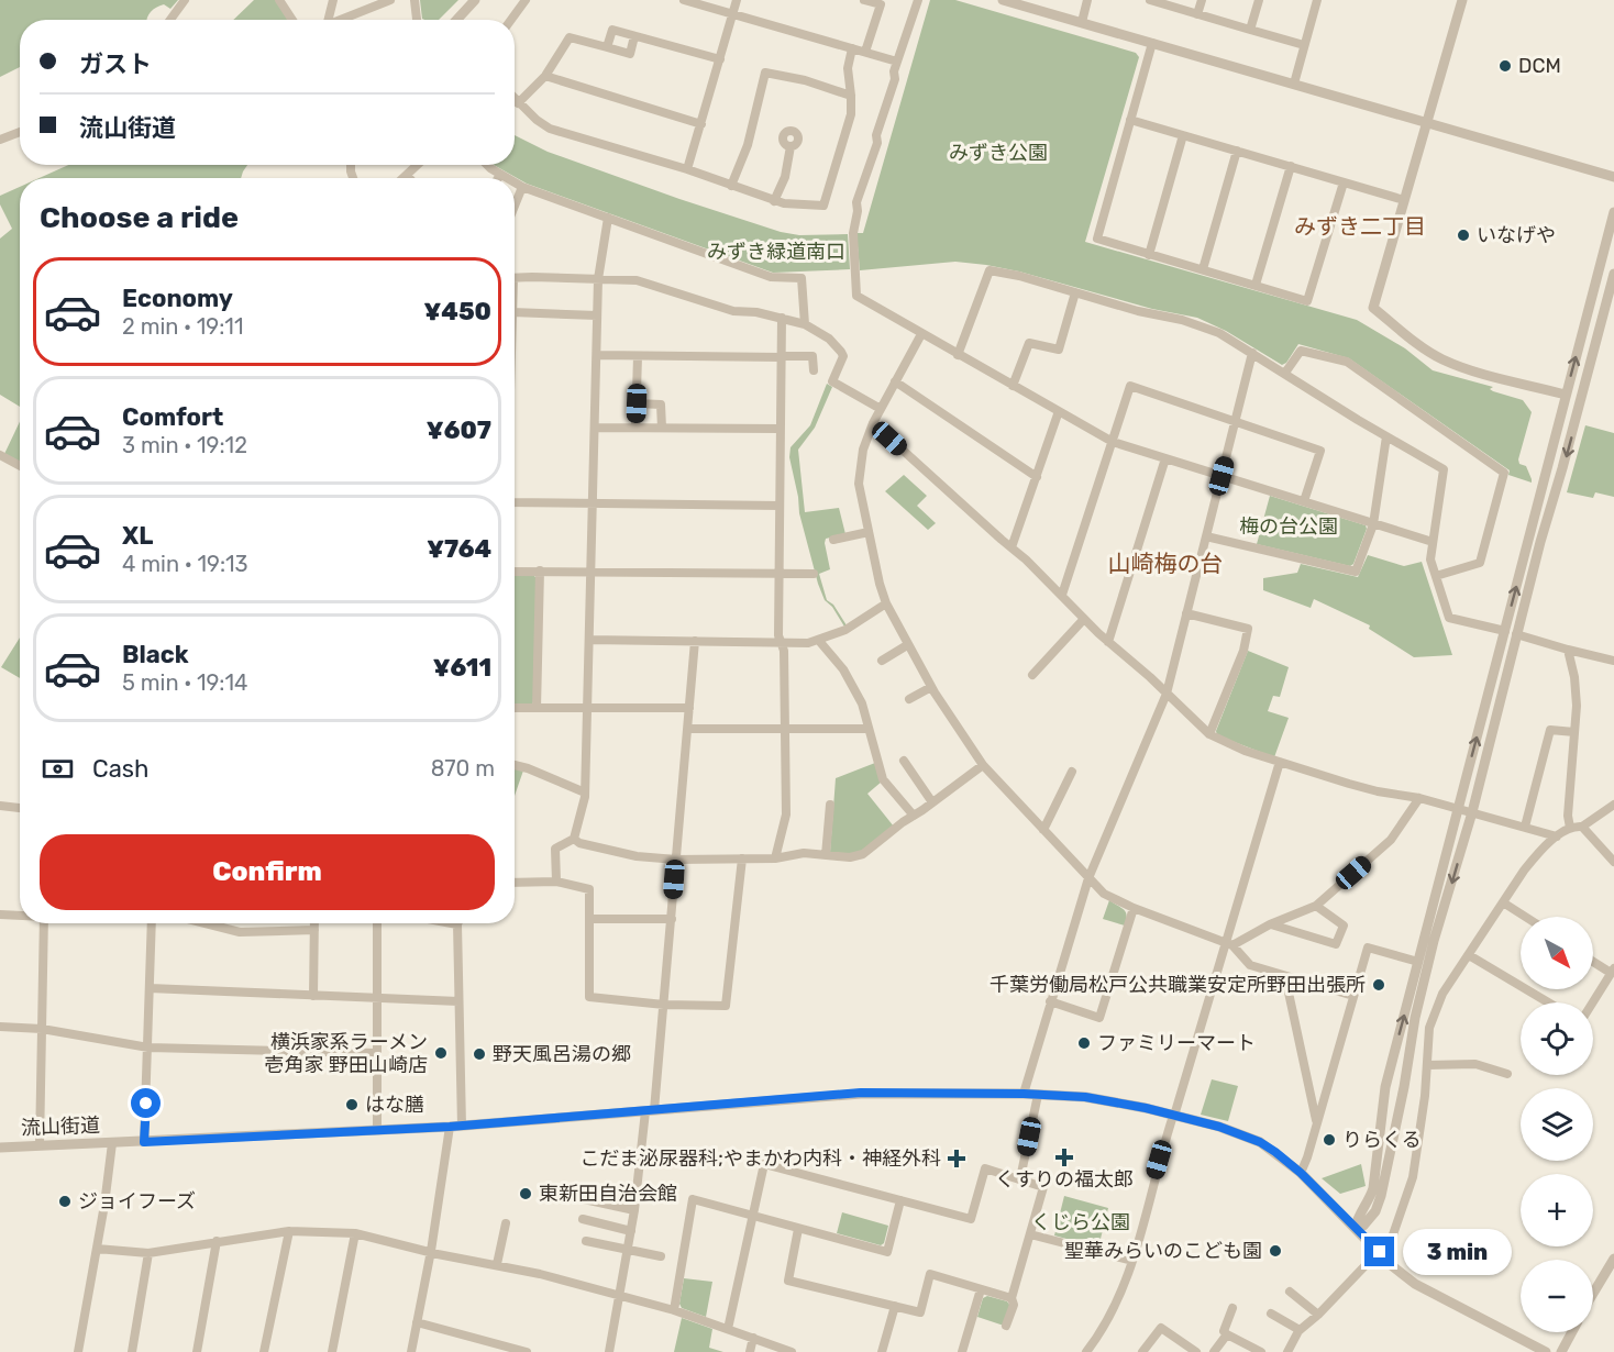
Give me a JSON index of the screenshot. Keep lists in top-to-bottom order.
{
  "streets": {
    "street": ["流山街道"]
  },
  "districts": ["みずき二丁目", "山崎梅の台"],
  "parks": [
    "みずき公園",
    "みずき緑道南口",
    "梅の台公園",
    "くじら公園"
  ],
  "places": {
    "other": [
      "DCM",
      "いなげや",
      "千葉労働局松戸公共職業安定所野田出張所",
      "ファミリーマート",
      "横浜家系ラーメン 壱角家 野田山崎店",
      "野天風呂湯の郷",
      "はな膳",
      "りらくる",
      "東新田自治会館",
      "ジョイフーズ",
      "聖華みらいのこども園"
    ],
    "health": ["くすりの福太郎", "こだま泌尿器科;やまかわ内科・神経外科"]
  },
  "north": "bottom right",
  "page": {
    "banner": ["ガスト", "流山街道"],
    "heading": "Choose a ride",
    "list": [
      {
        "name": "Economy",
        "note": "2 min · 19:11",
        "value": "¥450"
      },
      {
        "name": "Comfort",
        "note": "3 min · 19:12",
        "value": "¥607"
      },
      {
        "name": "XL",
        "note": "4 min · 19:13",
        "value": "¥764"
      },
      {
        "name": "Black",
        "note": "5 min · 19:14",
        "value": "¥611"
      }
    ],
    "pay": ["Cash", "870 m"],
    "buttons": "Confirm",
    "map_buttons": ["+", "−"],
    "bubble": "3 min"
  }
}
